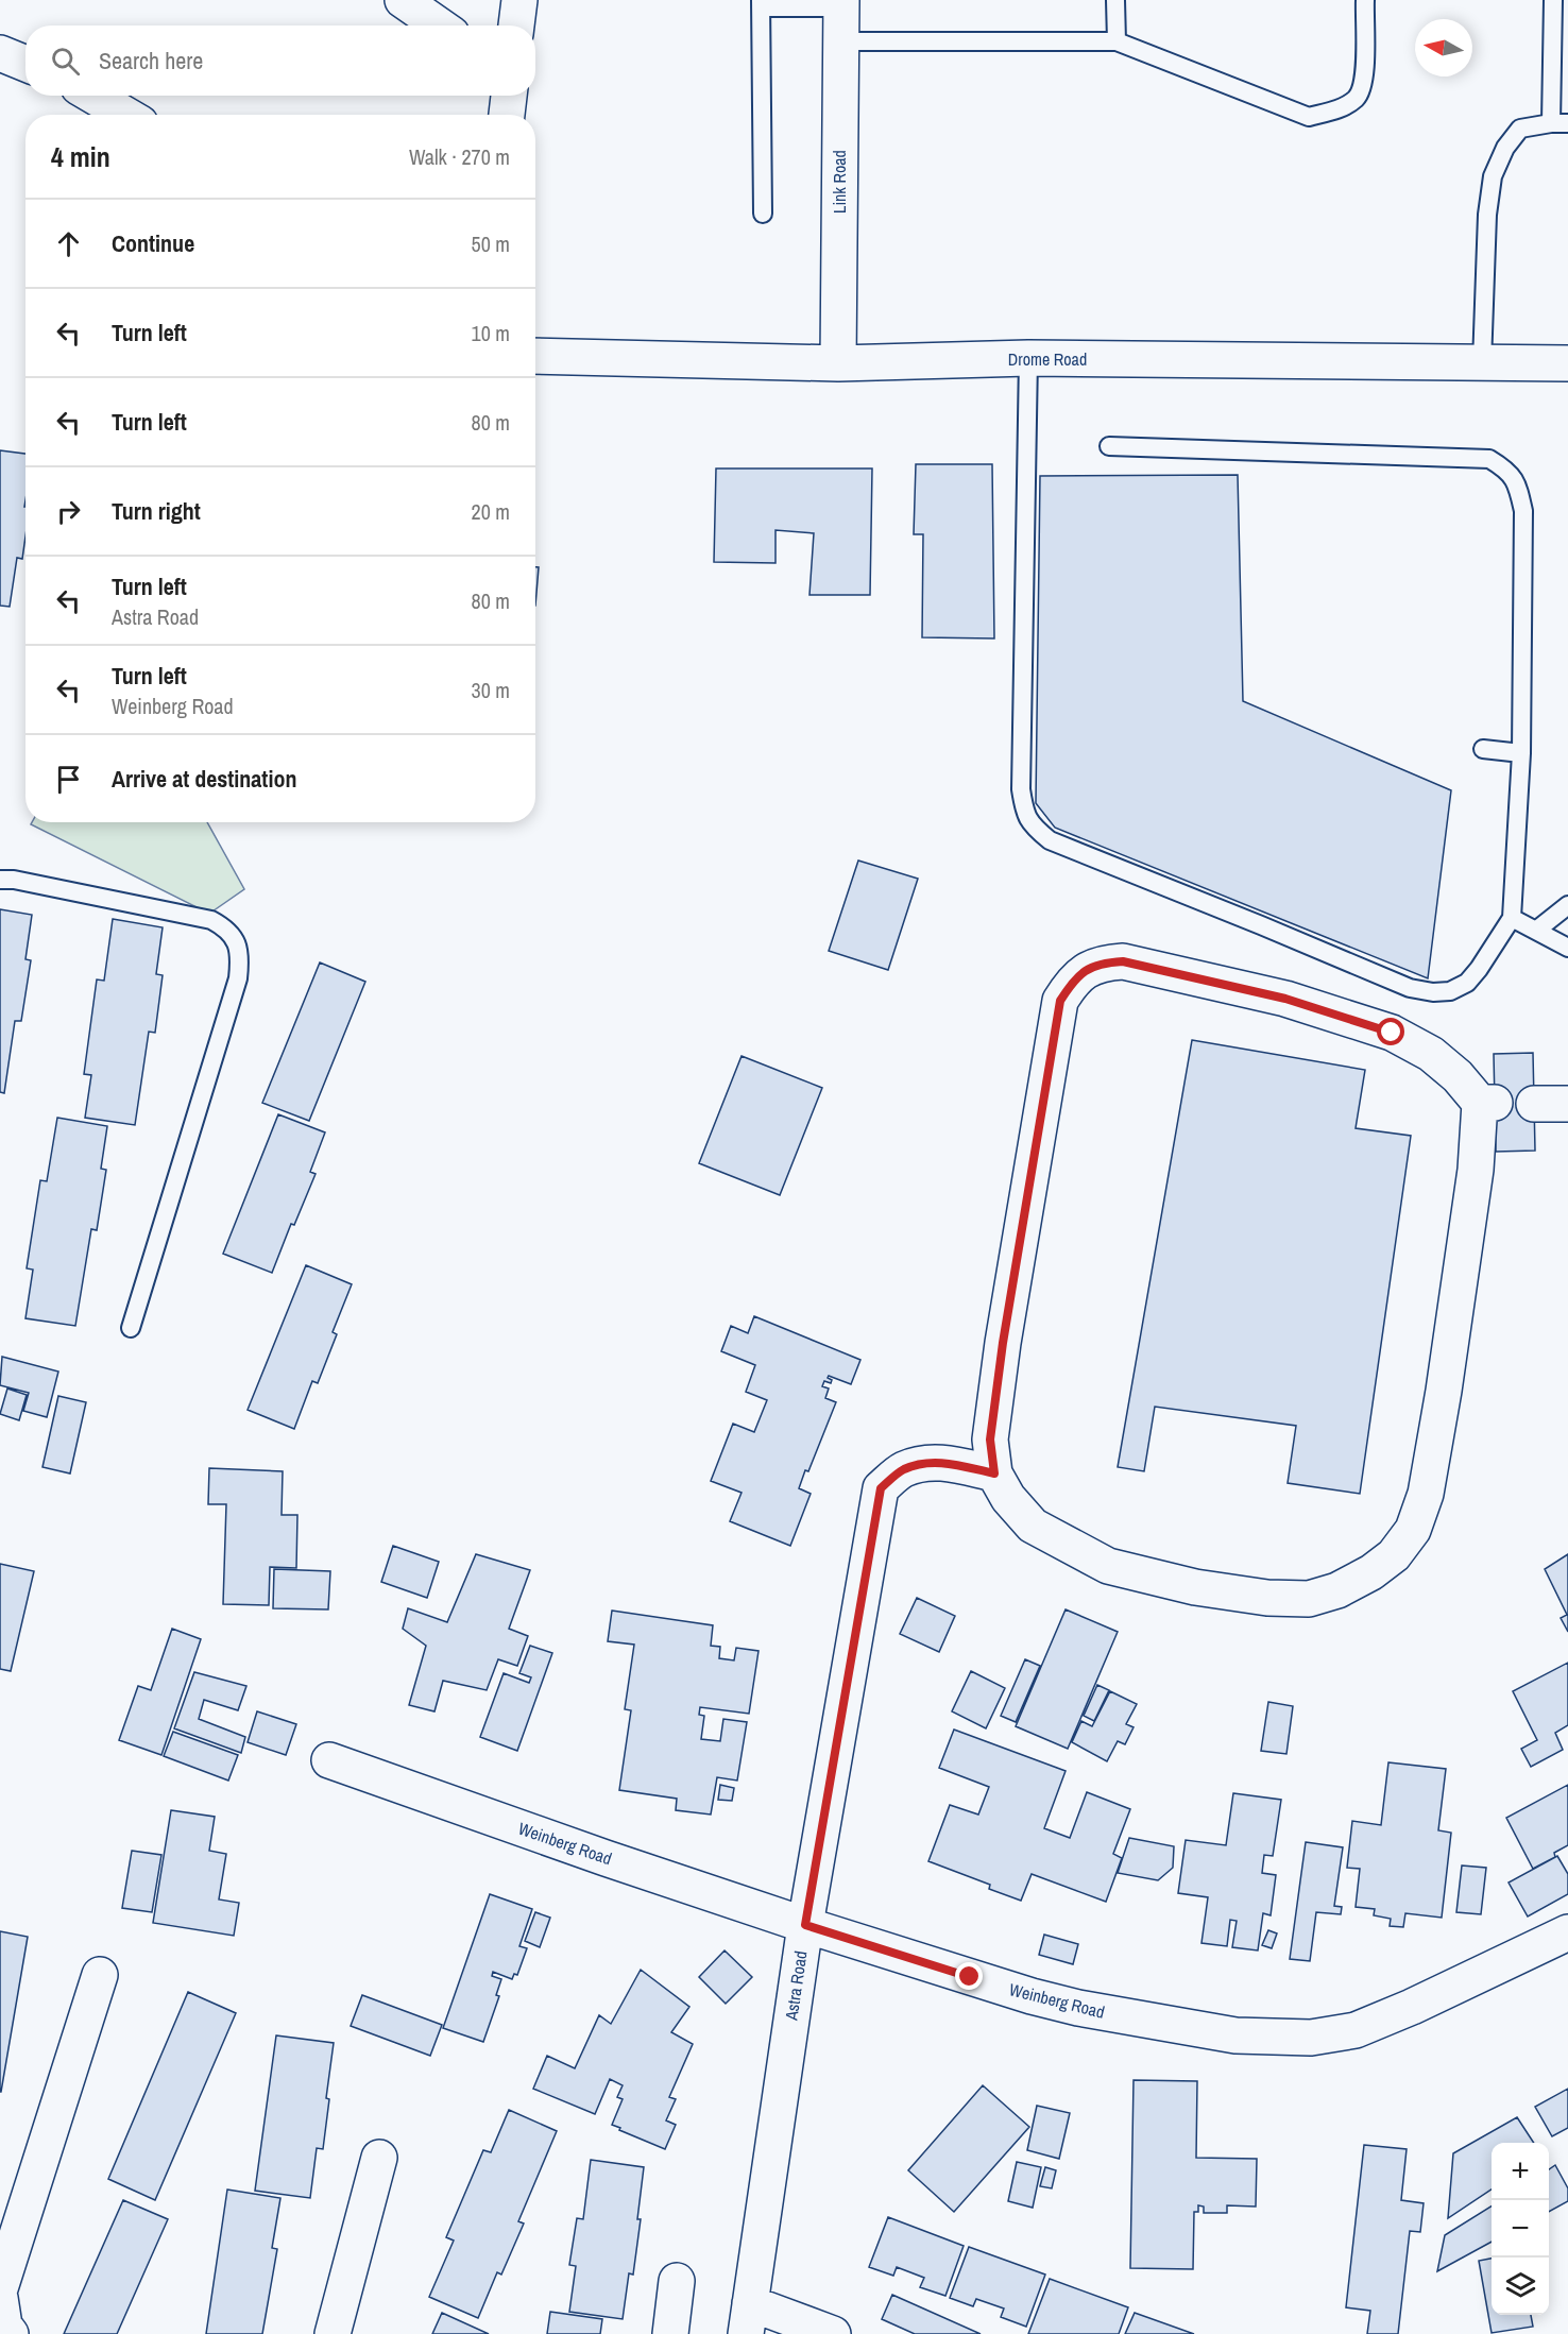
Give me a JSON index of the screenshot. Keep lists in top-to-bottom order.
{
  "streets": {
    "street": [
      "Link Road",
      "Drome Road",
      "Weinberg Road",
      "Astra Road"
    ]
  },
  "crossings": [
    ["Link Road", "Drome Road"],
    ["Weinberg Road", "Astra Road"]
  ],
  "north": "left",
  "page": {
    "search": "Search here",
    "heading": ["4 min", "Walk · 270 m"],
    "list": [
      ["Continue", "50 m"],
      ["Turn left", "10 m"],
      ["Turn left", "80 m"],
      ["Turn right", "20 m"],
      ["Turn left", "Astra Road", "80 m"],
      ["Turn left", "Weinberg Road", "30 m"],
      "Arrive at destination"
    ],
    "map_buttons": ["+", "−"]
  }
}
